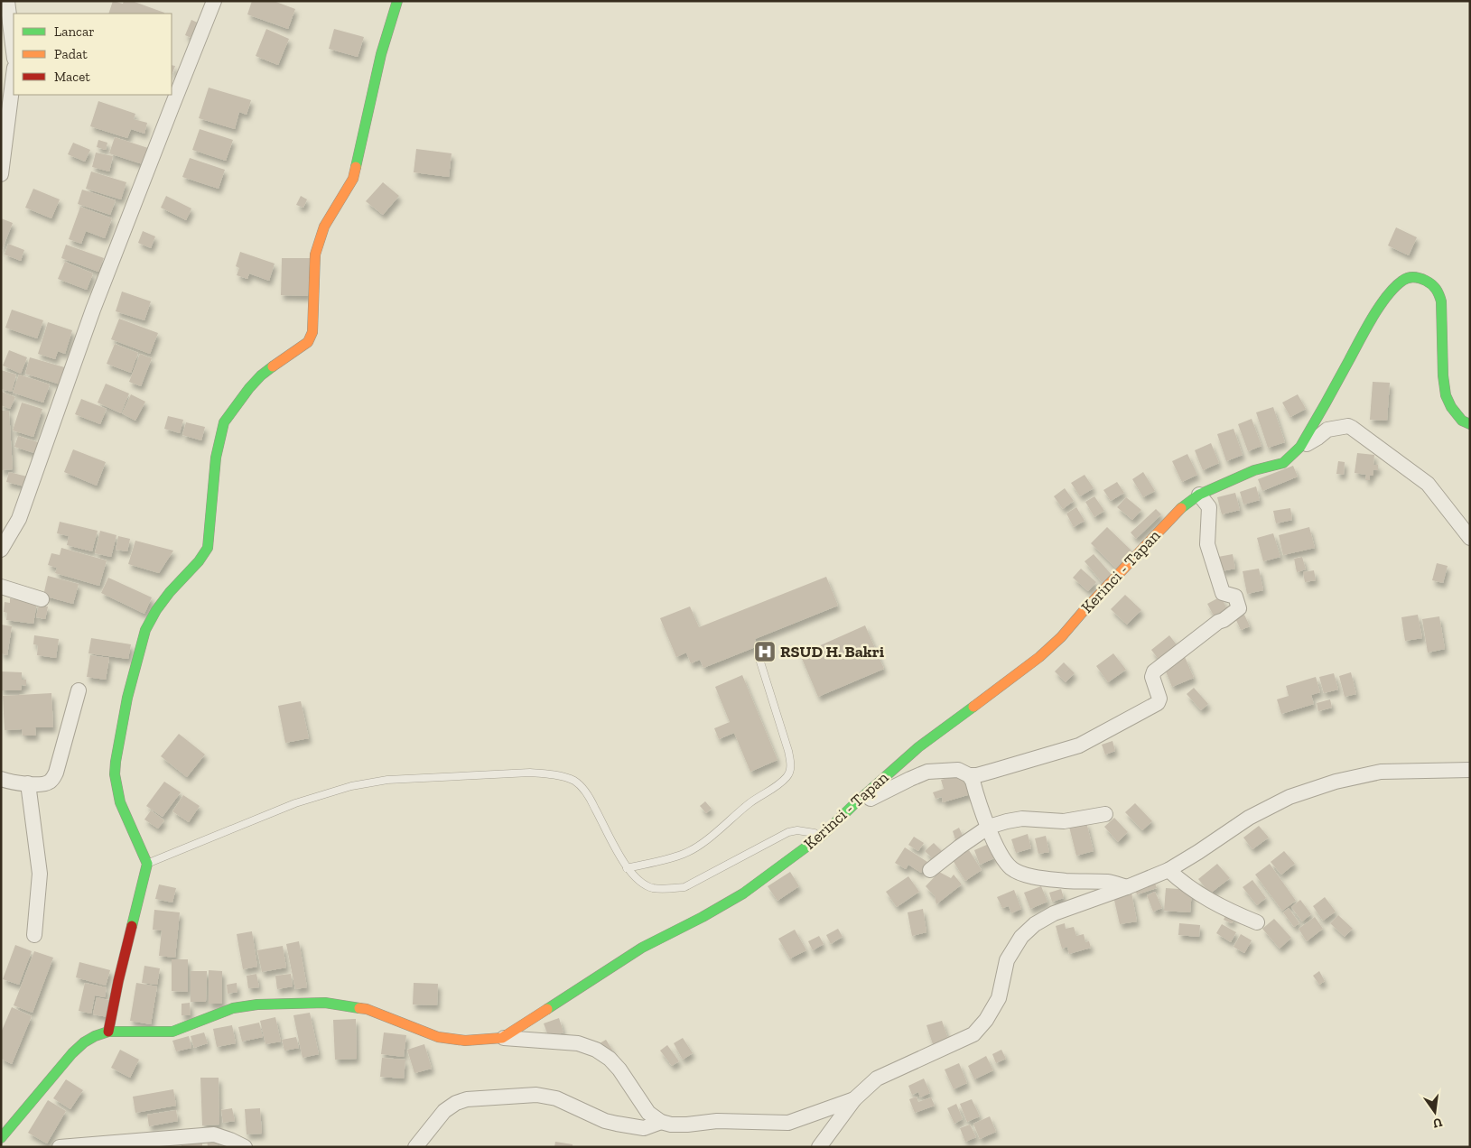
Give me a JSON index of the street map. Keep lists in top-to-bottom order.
{
  "streets": {
    "main road": ["Kerinci - Tapan"]
  },
  "places": {
    "hospital": ["RSUD H. Bakri"]
  },
  "legend": ["Lancar", "Padat", "Macet"],
  "north": "bottom"
}
